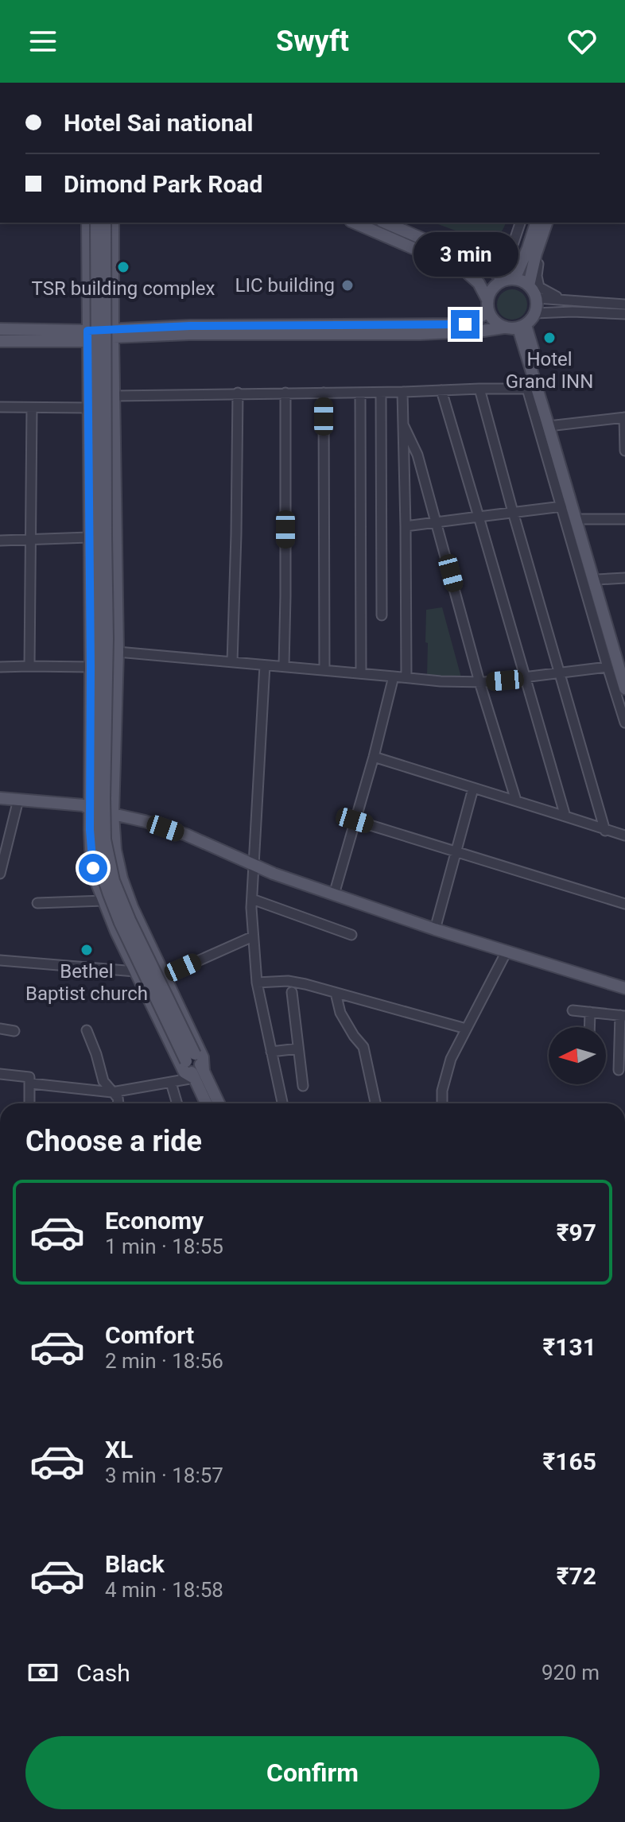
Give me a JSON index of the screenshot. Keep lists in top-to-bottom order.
{
  "places": [
    "TSR building complex",
    "LIC building",
    "Hotel Grand INN",
    "Bethel Baptist church"
  ],
  "north": "left",
  "page": {
    "header": "Swyft",
    "banner": ["Hotel Sai national", "Dimond Park Road"],
    "bubble": "3 min",
    "heading": "Choose a ride",
    "list": [
      {
        "name": "Economy",
        "note": "1 min · 18:55",
        "value": "₹97"
      },
      {
        "name": "Comfort",
        "note": "2 min · 18:56",
        "value": "₹131"
      },
      {
        "name": "XL",
        "note": "3 min · 18:57",
        "value": "₹165"
      },
      {
        "name": "Black",
        "note": "4 min · 18:58",
        "value": "₹72"
      }
    ],
    "pay": ["Cash", "920 m"],
    "buttons": "Confirm"
  }
}
